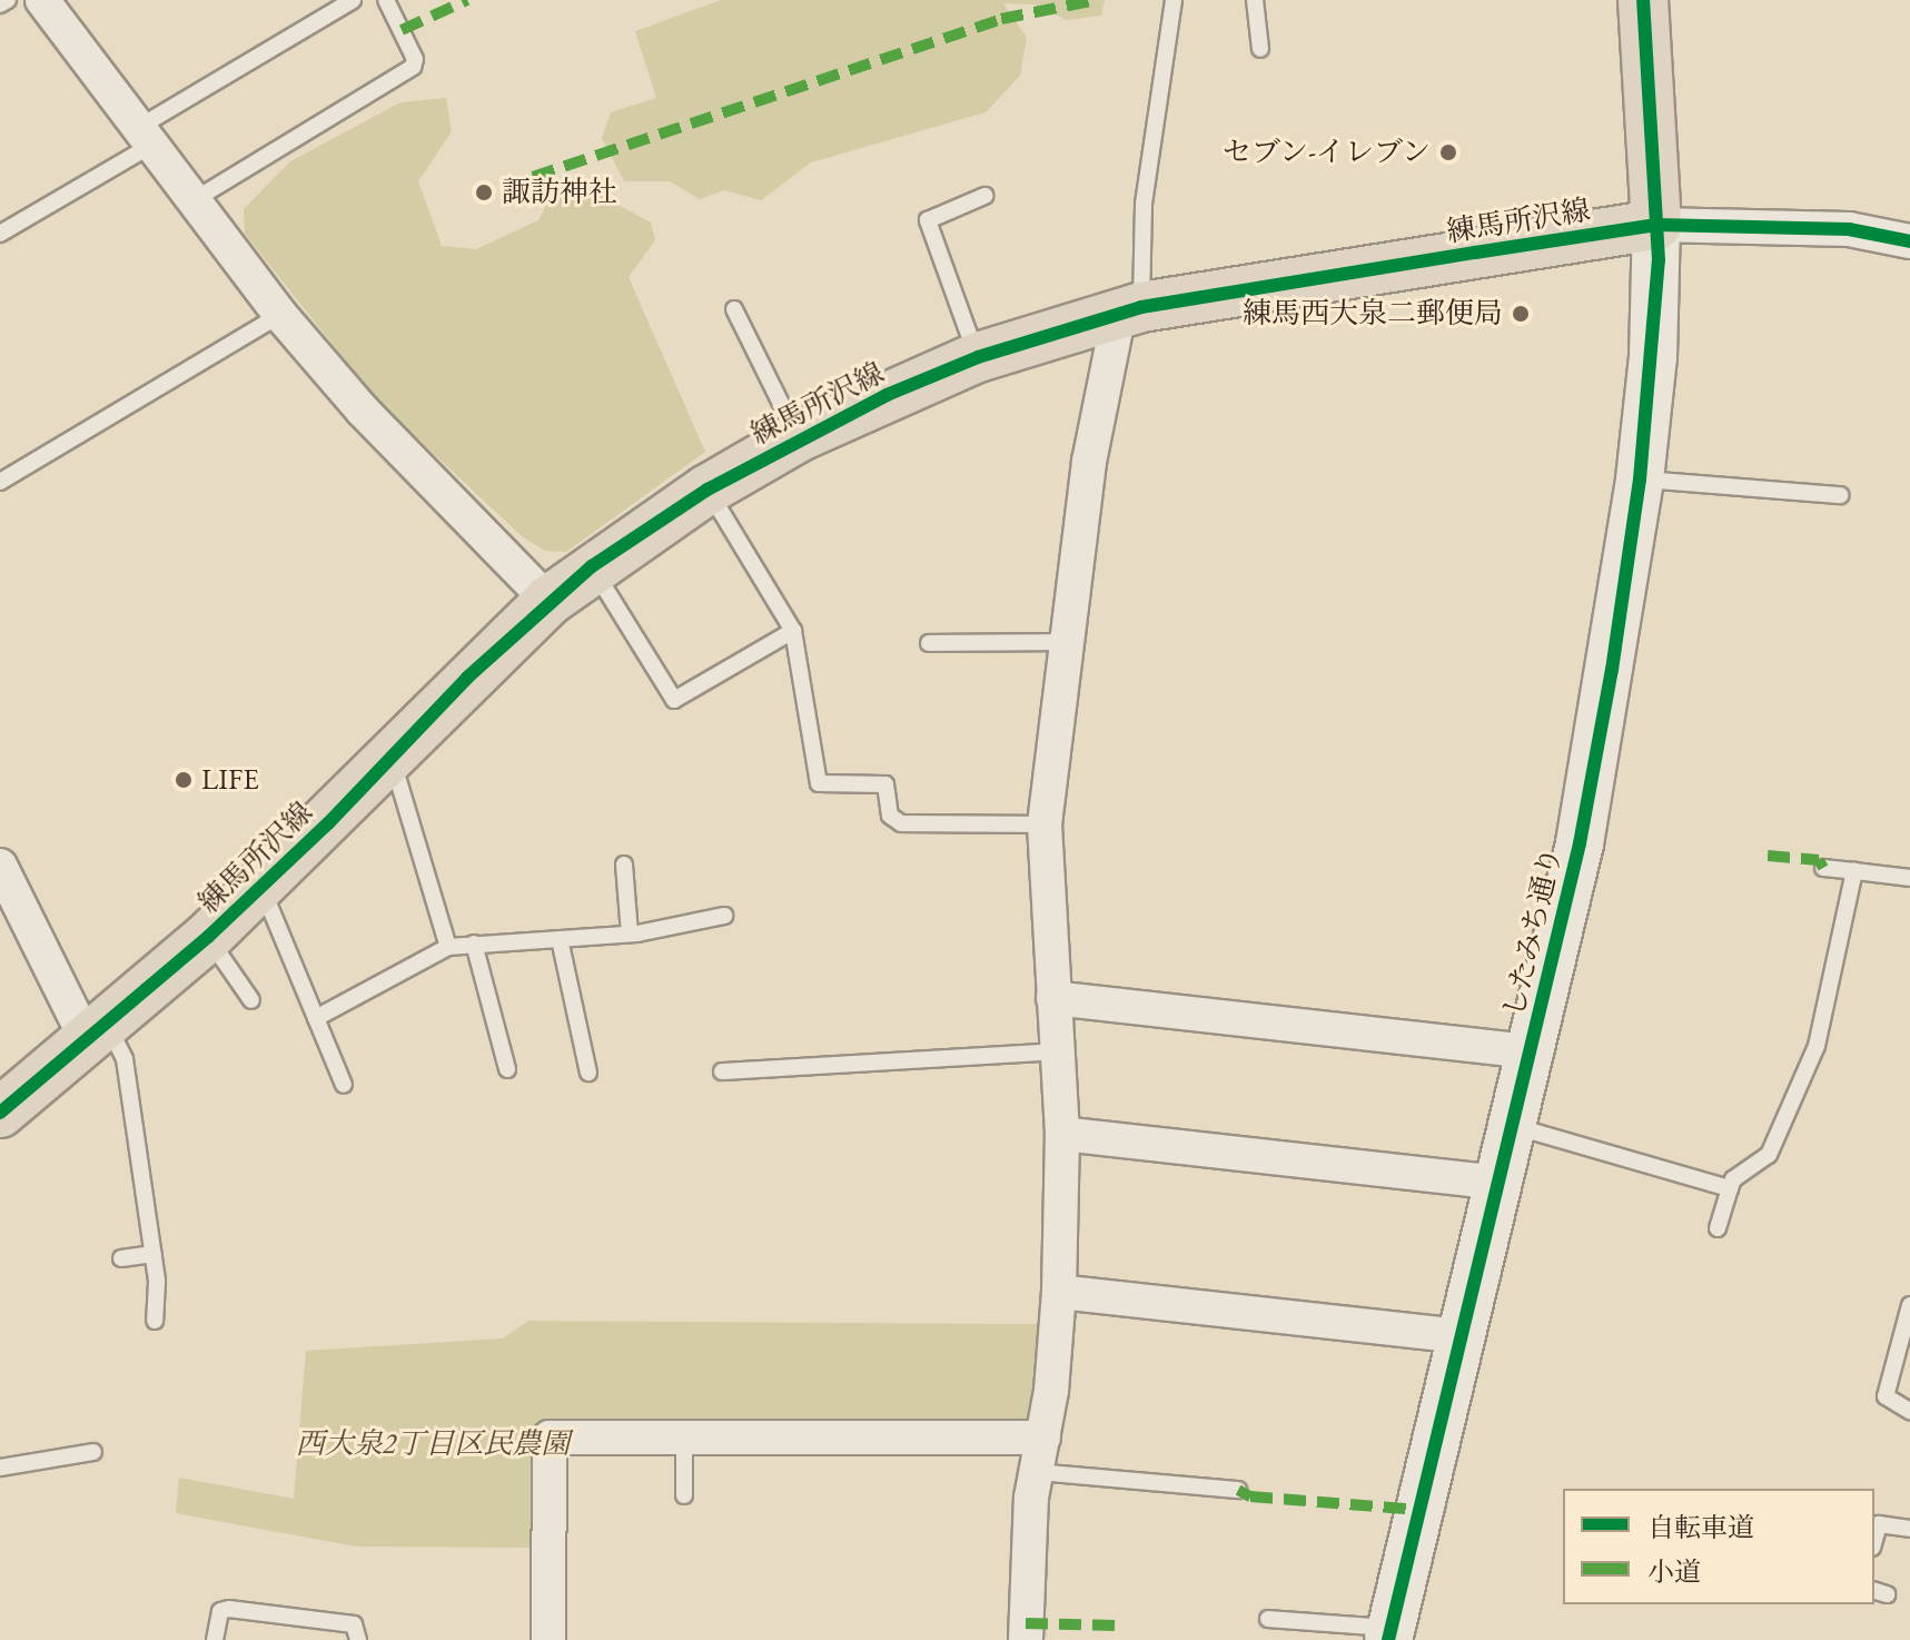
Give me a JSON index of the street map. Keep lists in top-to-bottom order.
{
  "streets": {
    "main road": ["練馬所沢線"],
    "street": ["したみち通り"]
  },
  "crossings": [
    ["練馬所沢線", "したみち通り"]
  ],
  "parks": ["西大泉2丁目区民農園"],
  "places": [
    "セブン-イレブン",
    "諏訪神社",
    "練馬西大泉二郵便局",
    "LIFE"
  ],
  "legend": ["自転車道", "小道"]
}
